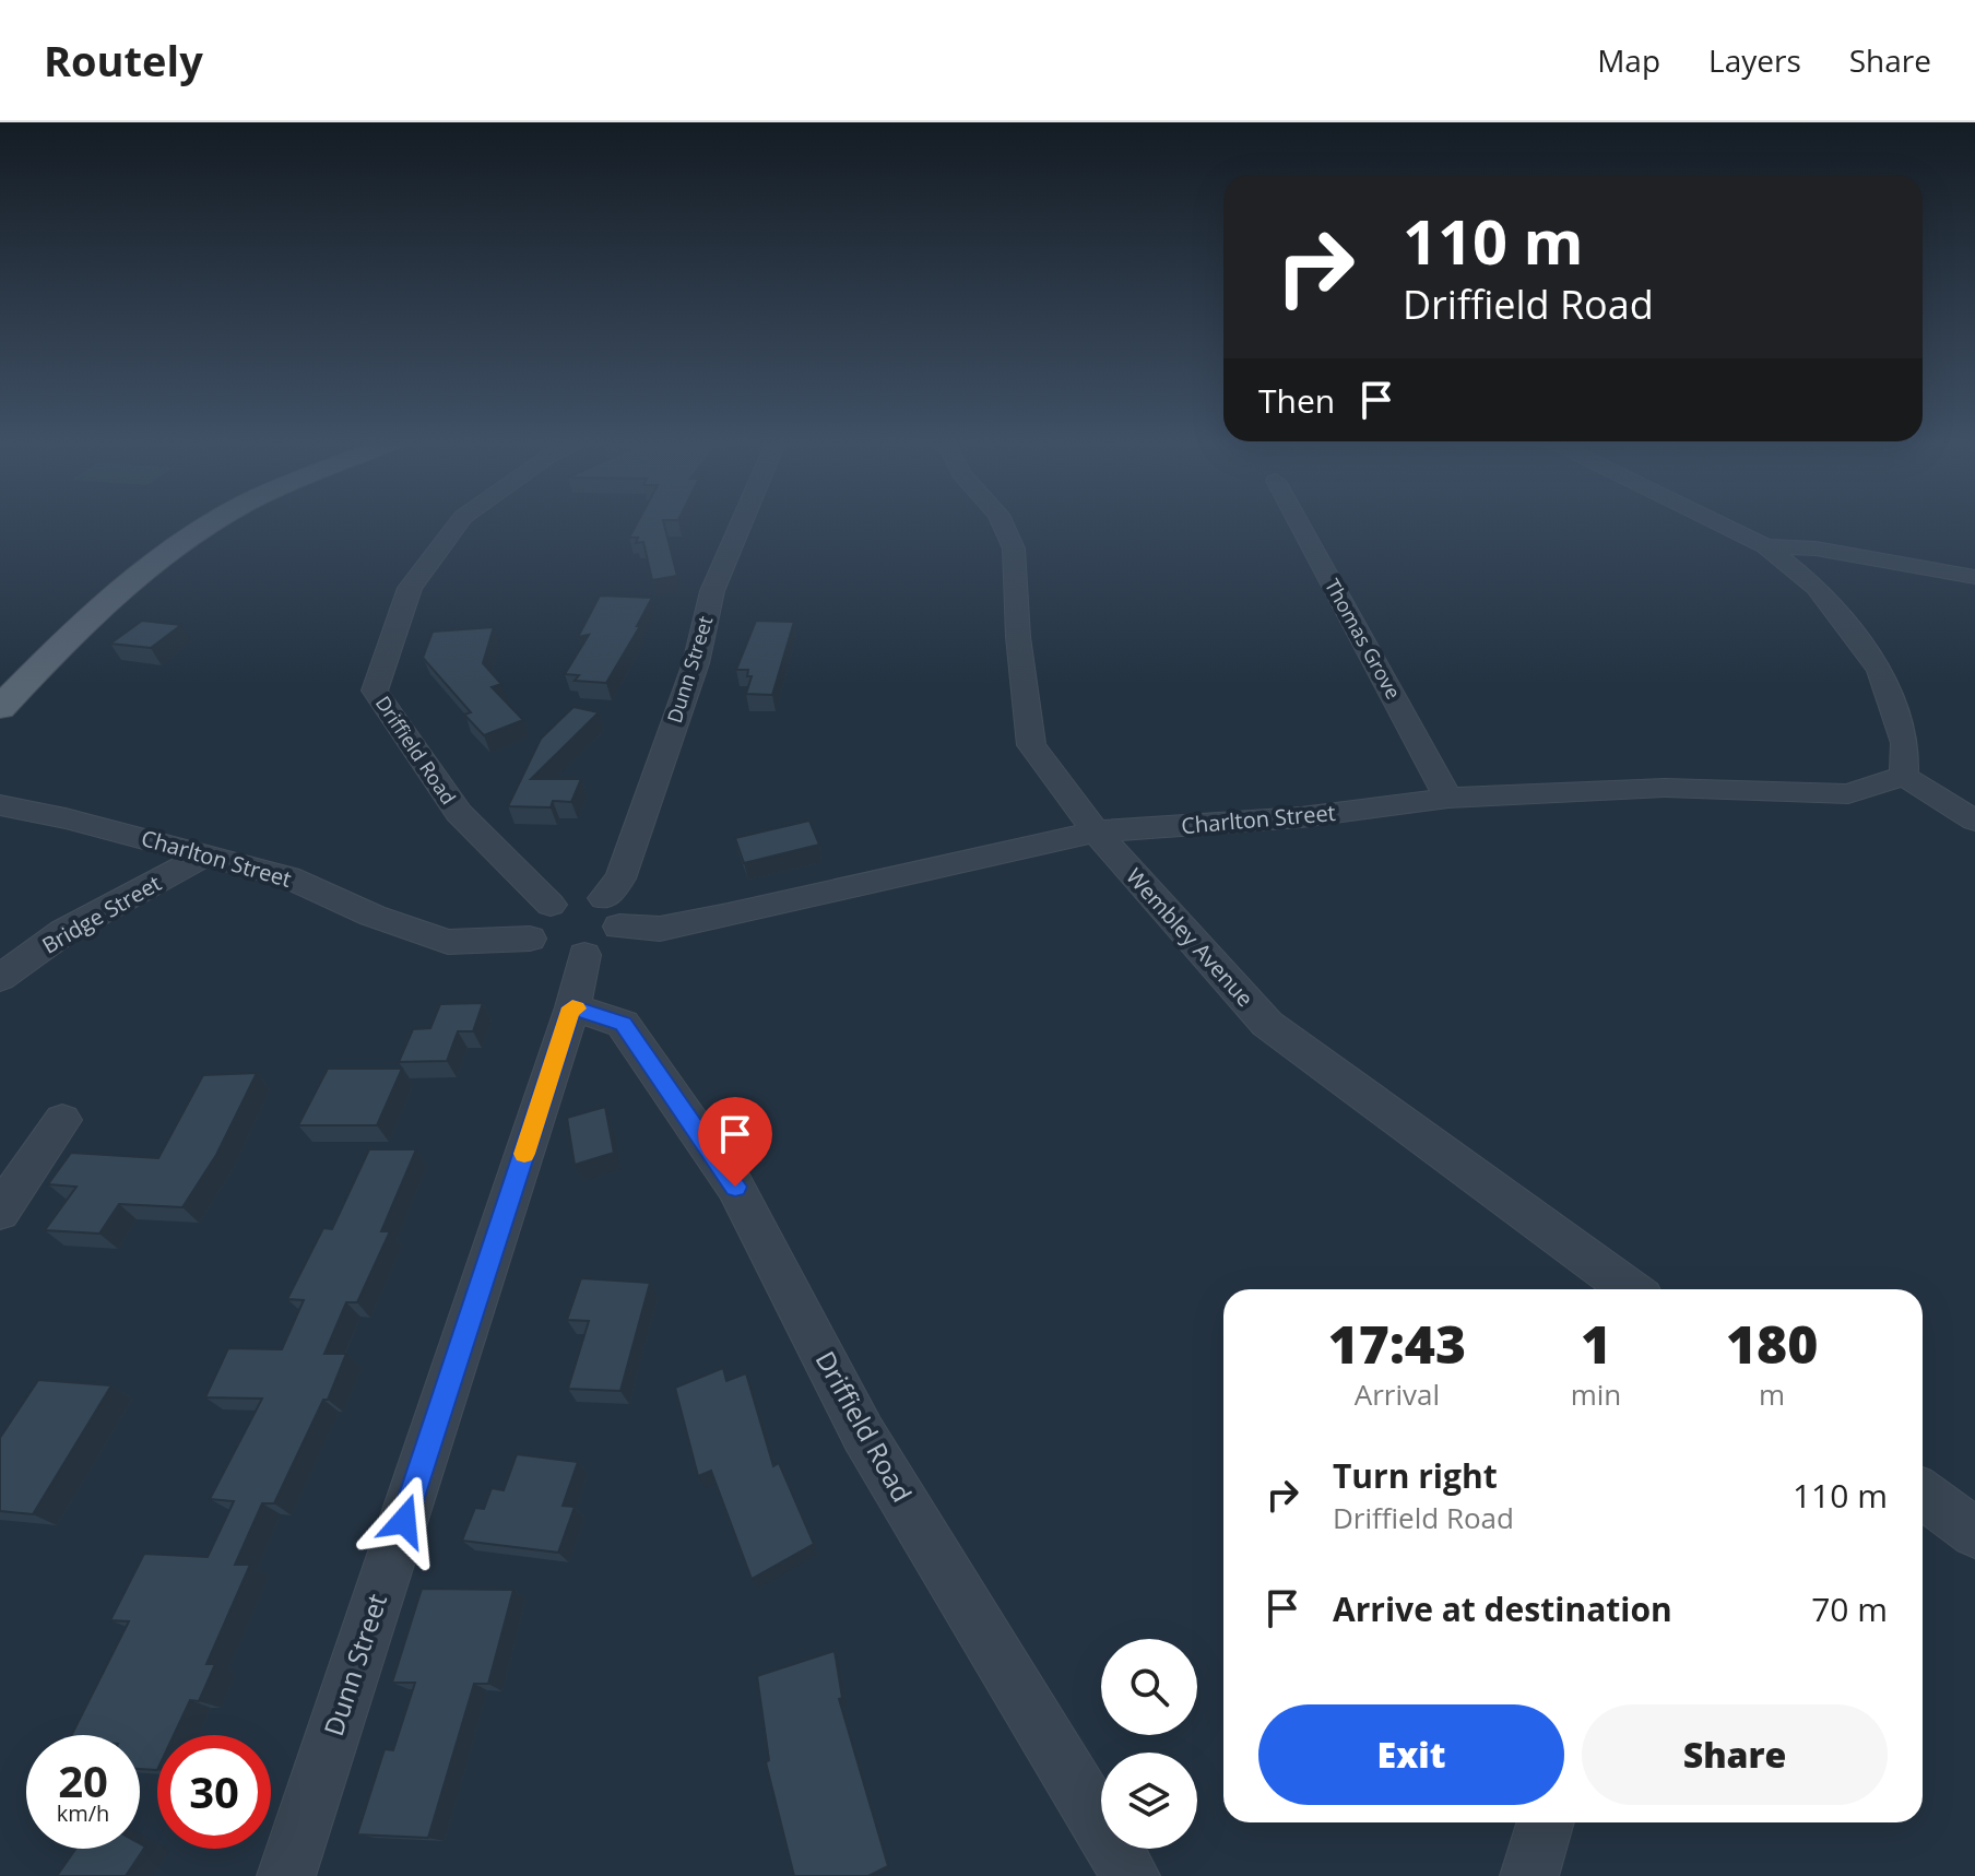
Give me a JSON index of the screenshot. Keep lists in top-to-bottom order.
{
  "streets": {
    "street": [
      "Thomas Grove",
      "Dunn Street",
      "Driffield Road",
      "Charlton Street",
      "Bridge Street",
      "Wembley Avenue"
    ]
  },
  "crossings": [
    ["Thomas Grove", "Charlton Street"],
    ["Dunn Street", "Driffield Road"],
    ["Dunn Street", "Charlton Street"],
    ["Charlton Street", "Bridge Street"],
    ["Charlton Street", "Wembley Avenue"]
  ],
  "page": {
    "header": "Routely",
    "nav": ["Map", "Layers", "Share"],
    "turn": ["110 m", "Driffield Road"],
    "then": "Then",
    "eta": [
      "17:43",
      "Arrival",
      "1",
      "min",
      "180",
      "m"
    ],
    "list": [
      {
        "name": "Turn right",
        "note": "Driffield Road",
        "value": "110 m"
      },
      {
        "name": "Arrive at destination",
        "value": "70 m"
      }
    ],
    "buttons": ["Exit", "Share"],
    "speed": "20 km/h",
    "limit": "30"
  }
}
